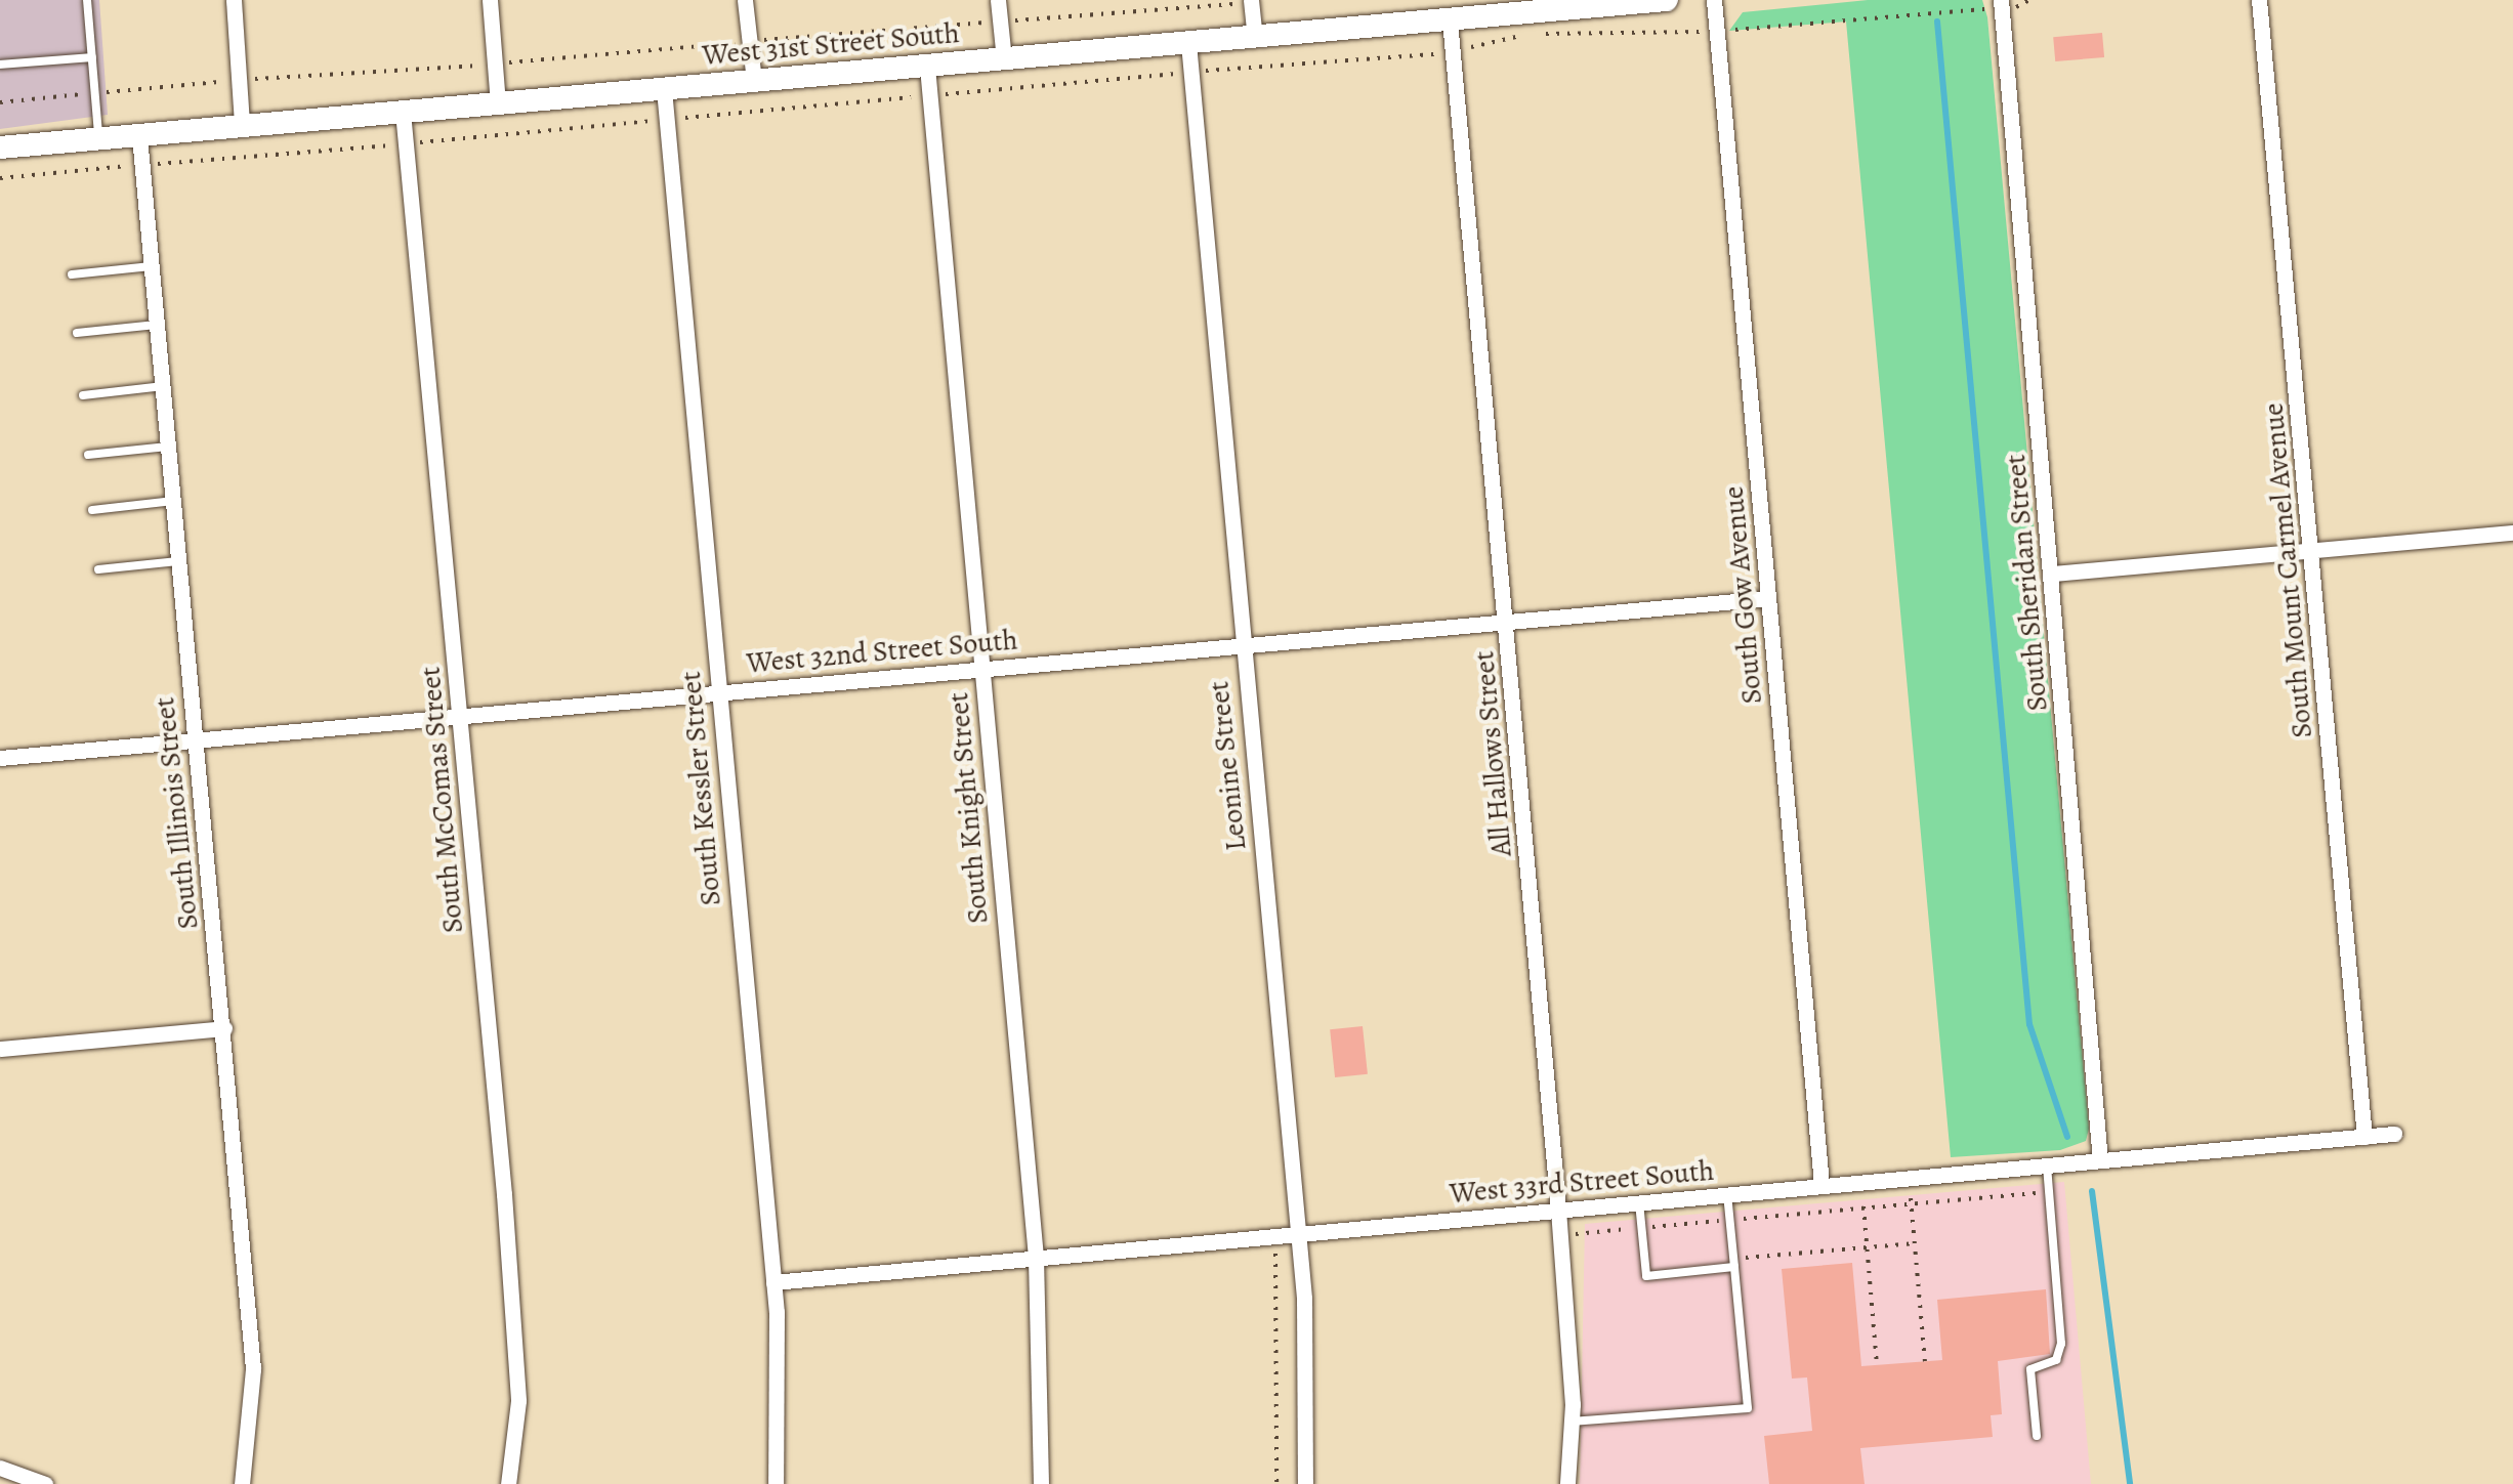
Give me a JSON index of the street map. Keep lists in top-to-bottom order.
{
  "streets": {
    "street": [
      "West 31st Street South",
      "South Mount Carmel Avenue",
      "South Sheridan Street",
      "South Gow Avenue",
      "West 32nd Street South",
      "All Hallows Street",
      "Leonine Street",
      "South Kessler Street",
      "South McComas Street",
      "South Knight Street",
      "South Illinois Street",
      "West 33rd Street South"
    ]
  },
  "crossings": [
    ["West 31st Street South", "All Hallows Street"],
    ["West 31st Street South", "Leonine Street"],
    ["West 31st Street South", "South Kessler Street"],
    ["West 31st Street South", "South McComas Street"],
    ["West 31st Street South", "South Knight Street"],
    ["West 31st Street South", "South Illinois Street"],
    ["South Mount Carmel Avenue", "West 33rd Street South"],
    ["South Sheridan Street", "West 33rd Street South"],
    ["South Gow Avenue", "West 32nd Street South"],
    ["South Gow Avenue", "West 33rd Street South"],
    ["West 32nd Street South", "All Hallows Street"],
    ["West 32nd Street South", "Leonine Street"],
    ["West 32nd Street South", "South Kessler Street"],
    ["West 32nd Street South", "South McComas Street"],
    ["West 32nd Street South", "South Knight Street"],
    ["West 32nd Street South", "South Illinois Street"],
    ["All Hallows Street", "West 33rd Street South"],
    ["Leonine Street", "West 33rd Street South"],
    ["South Kessler Street", "West 33rd Street South"],
    ["South Knight Street", "West 33rd Street South"]
  ]
}
